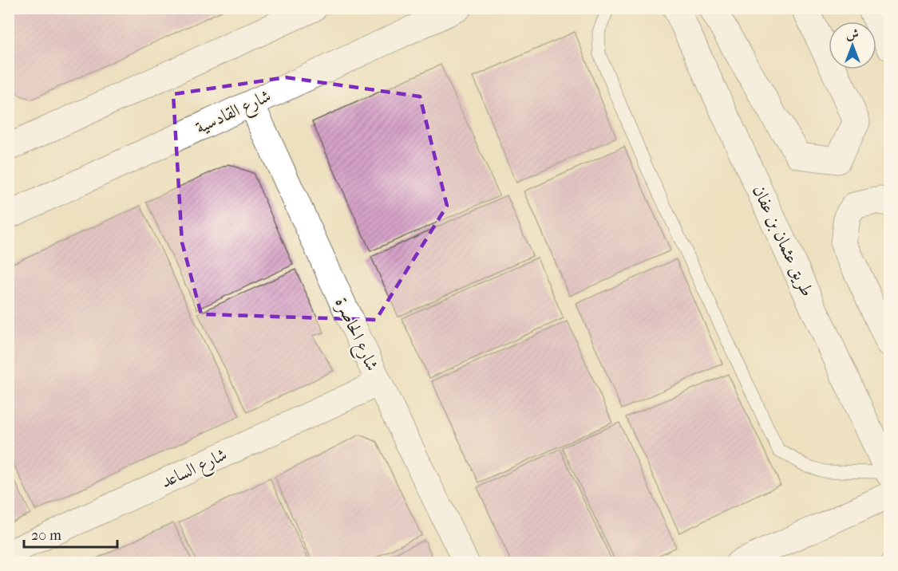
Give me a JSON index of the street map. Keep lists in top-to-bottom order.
{
  "streets": {
    "main road": ["شارع القادسية", "طريق عثمان بن عفان"],
    "street": ["شارع الحاصرة", "شارع الساعد"]
  },
  "crossings": [
    ["شارع القادسية", "شارع الحاصرة"],
    ["شارع الحاصرة", "شارع الساعد"]
  ],
  "scale_bar": "20 m",
  "north": "top"
}
